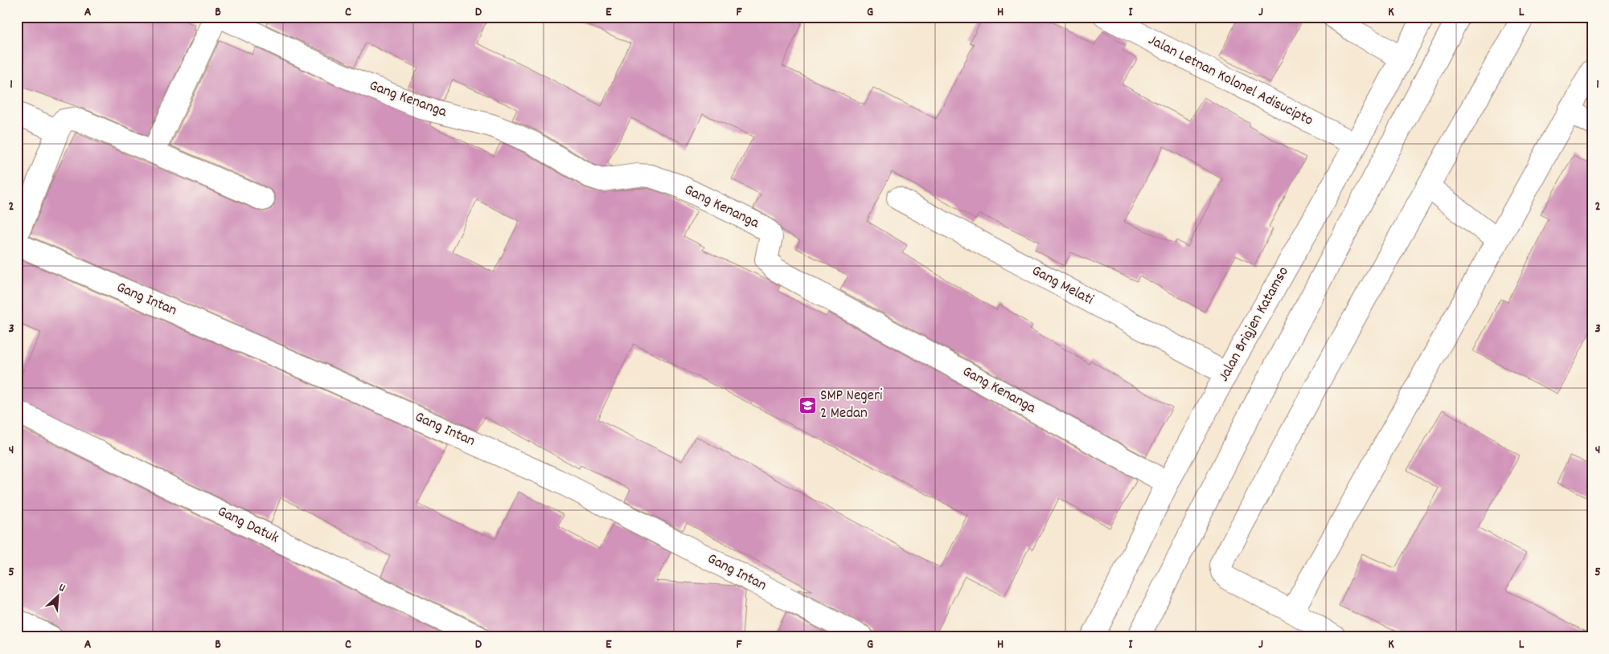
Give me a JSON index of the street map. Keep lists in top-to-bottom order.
{
  "streets": {
    "street": [
      "Jalan Letnan Kolonel Adisucipto",
      "Gang Kenanga",
      "Gang Melati",
      "Gang Intan",
      "Jalan Brigjen Katamso",
      "Gang Datuk"
    ]
  },
  "crossings": [
    ["Jalan Letnan Kolonel Adisucipto", "Jalan Brigjen Katamso"],
    ["Gang Kenanga", "Jalan Brigjen Katamso"],
    ["Gang Melati", "Jalan Brigjen Katamso"]
  ],
  "places": {
    "school or university": ["SMP Negeri 2 Medan"]
  },
  "north": "top right",
  "grid": {
    "columns": [
      "A",
      "B",
      "C",
      "D",
      "E",
      "F",
      "G",
      "H",
      "I",
      "J",
      "K",
      "L"
    ],
    "rows": [
      "1",
      "2",
      "3",
      "4",
      "5"
    ]
  }
}
